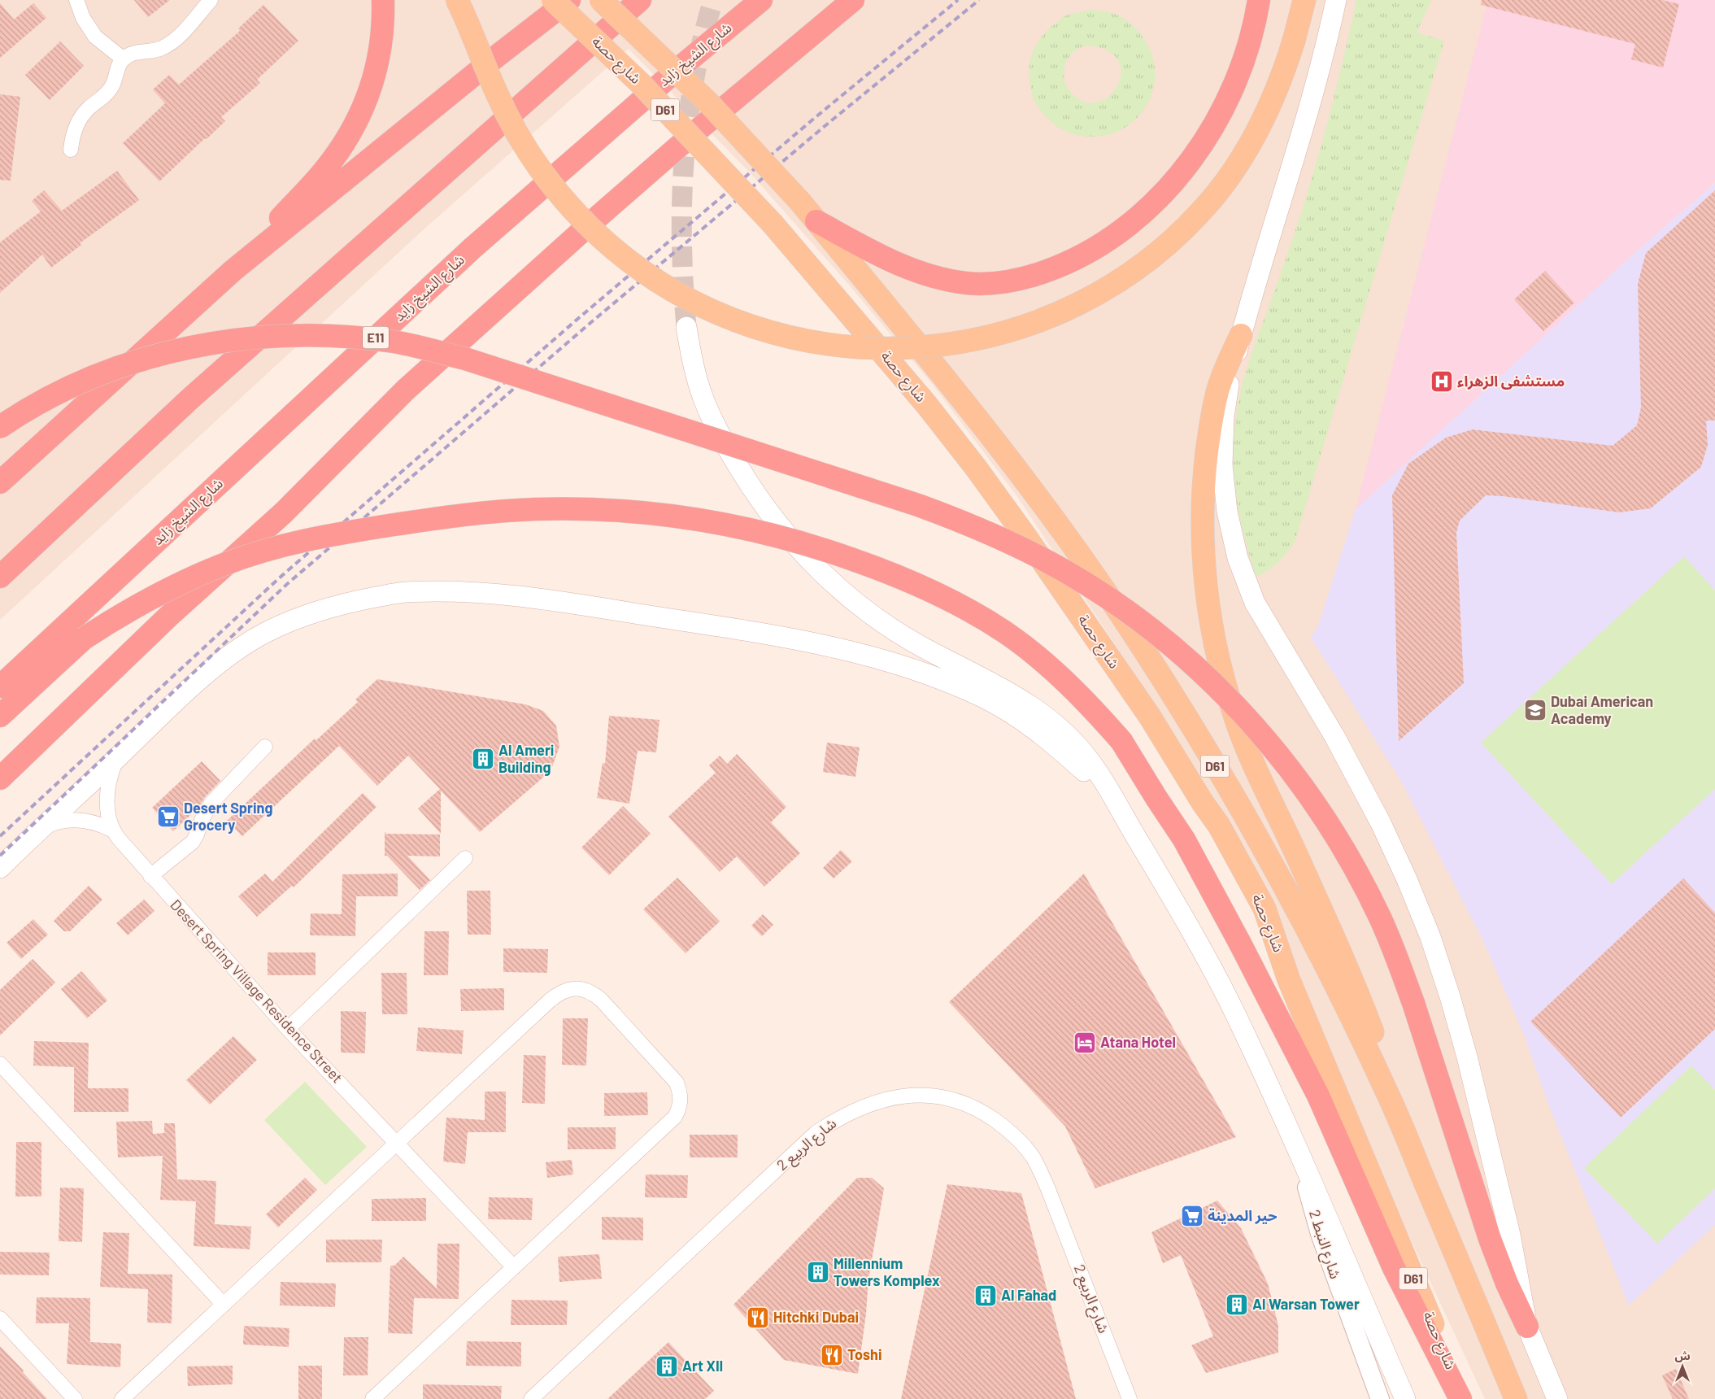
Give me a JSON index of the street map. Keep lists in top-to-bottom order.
{
  "streets": {
    "highway": ["شارع الشيخ زايد", "E11"],
    "main road": ["شارع حصة", "D61"],
    "street": ["Desert Spring Village Residence Street", "شارع الربيع 2", "شارع النبط 2"]
  },
  "places": {
    "hospital": ["مستشفى الزهراء"],
    "school or university": ["Dubai American Academy"],
    "building": [
      "Al Ameri Building",
      "Millennium Towers Komplex",
      "Al Fahad",
      "Al Warsan Tower",
      "Art XII"
    ],
    "supermarket": ["Desert Spring Grocery", "حير المدينة"],
    "hotel": ["Atana Hotel"],
    "restaurant": ["Hitchki Dubai", "Toshi"]
  },
  "north": "top"
}
